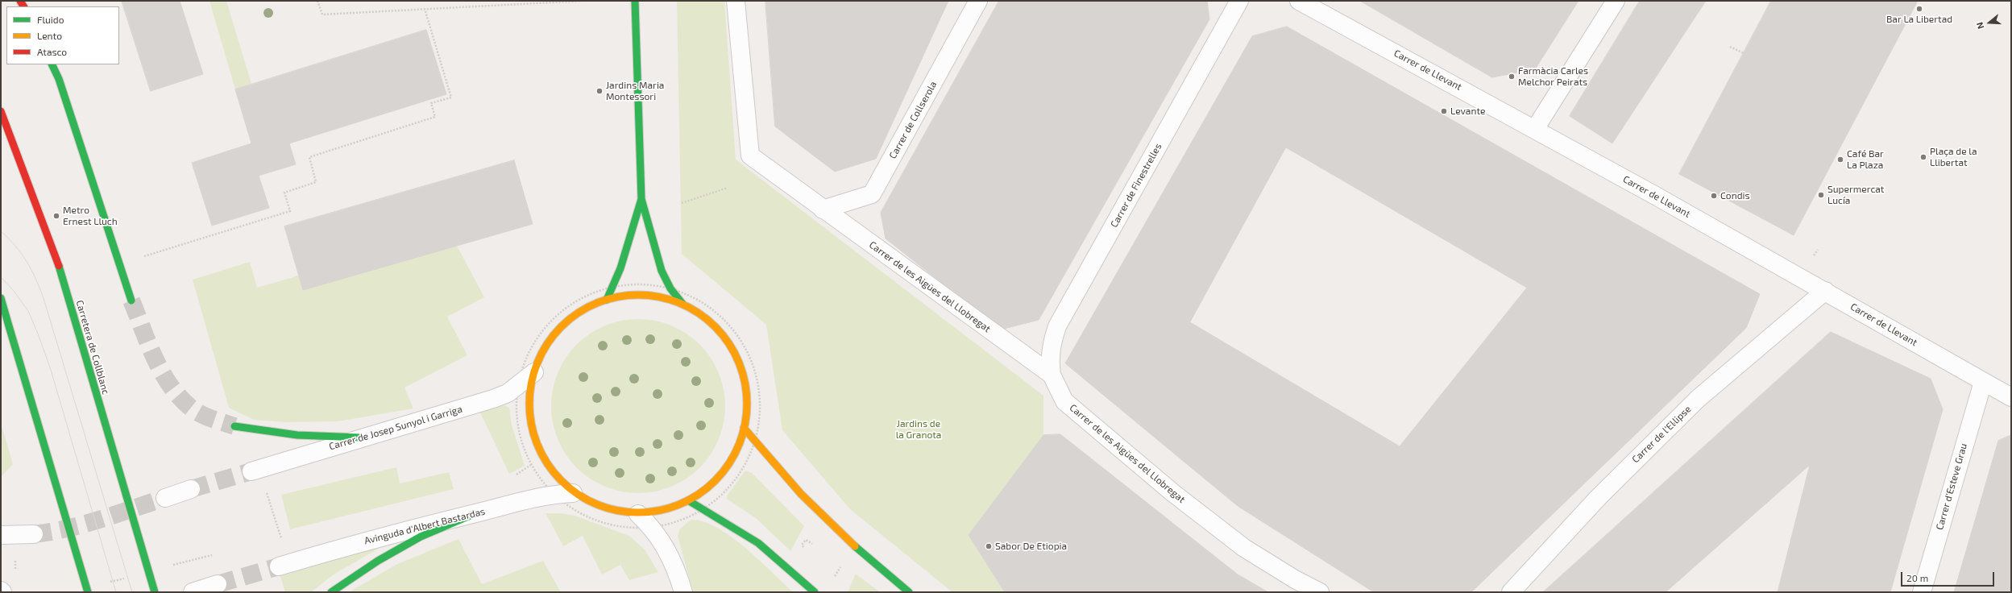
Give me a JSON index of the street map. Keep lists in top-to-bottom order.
{
  "streets": {
    "street": [
      "Carrer de Llevant",
      "Carrer de Collserola",
      "Carrer de Finestrelles",
      "Carrer de les Aigües del Llobregat",
      "Carretera de Collblanc",
      "Carrer de Josep Sunyol i Garriga",
      "Carrer de l'El·lipse",
      "Carrer d'Esteve Grau",
      "Avinguda d'Albert Bastardas"
    ]
  },
  "crossings": [
    ["Carrer de Llevant", "Carrer de l'El·lipse"],
    ["Carrer de Llevant", "Carrer d'Esteve Grau"],
    ["Carrer de Collserola", "Carrer de les Aigües del Llobregat"],
    ["Carrer de Finestrelles", "Carrer de les Aigües del Llobregat"]
  ],
  "parks": ["Jardins de la Granota"],
  "places": [
    "Bar La Libertad",
    "Farmàcia Carles Melchor Peirats",
    "Jardins Maria Montessori",
    "Levante",
    "Plaça de la Llibertat",
    "Café Bar La Plaza",
    "Supermercat Lucía",
    "Condis",
    "Metro Ernest Lluch",
    "Sabor De Etiopia"
  ],
  "legend": ["Fluido", "Lento", "Atasco"],
  "scale_bar": "20 m",
  "north": "left"
}
